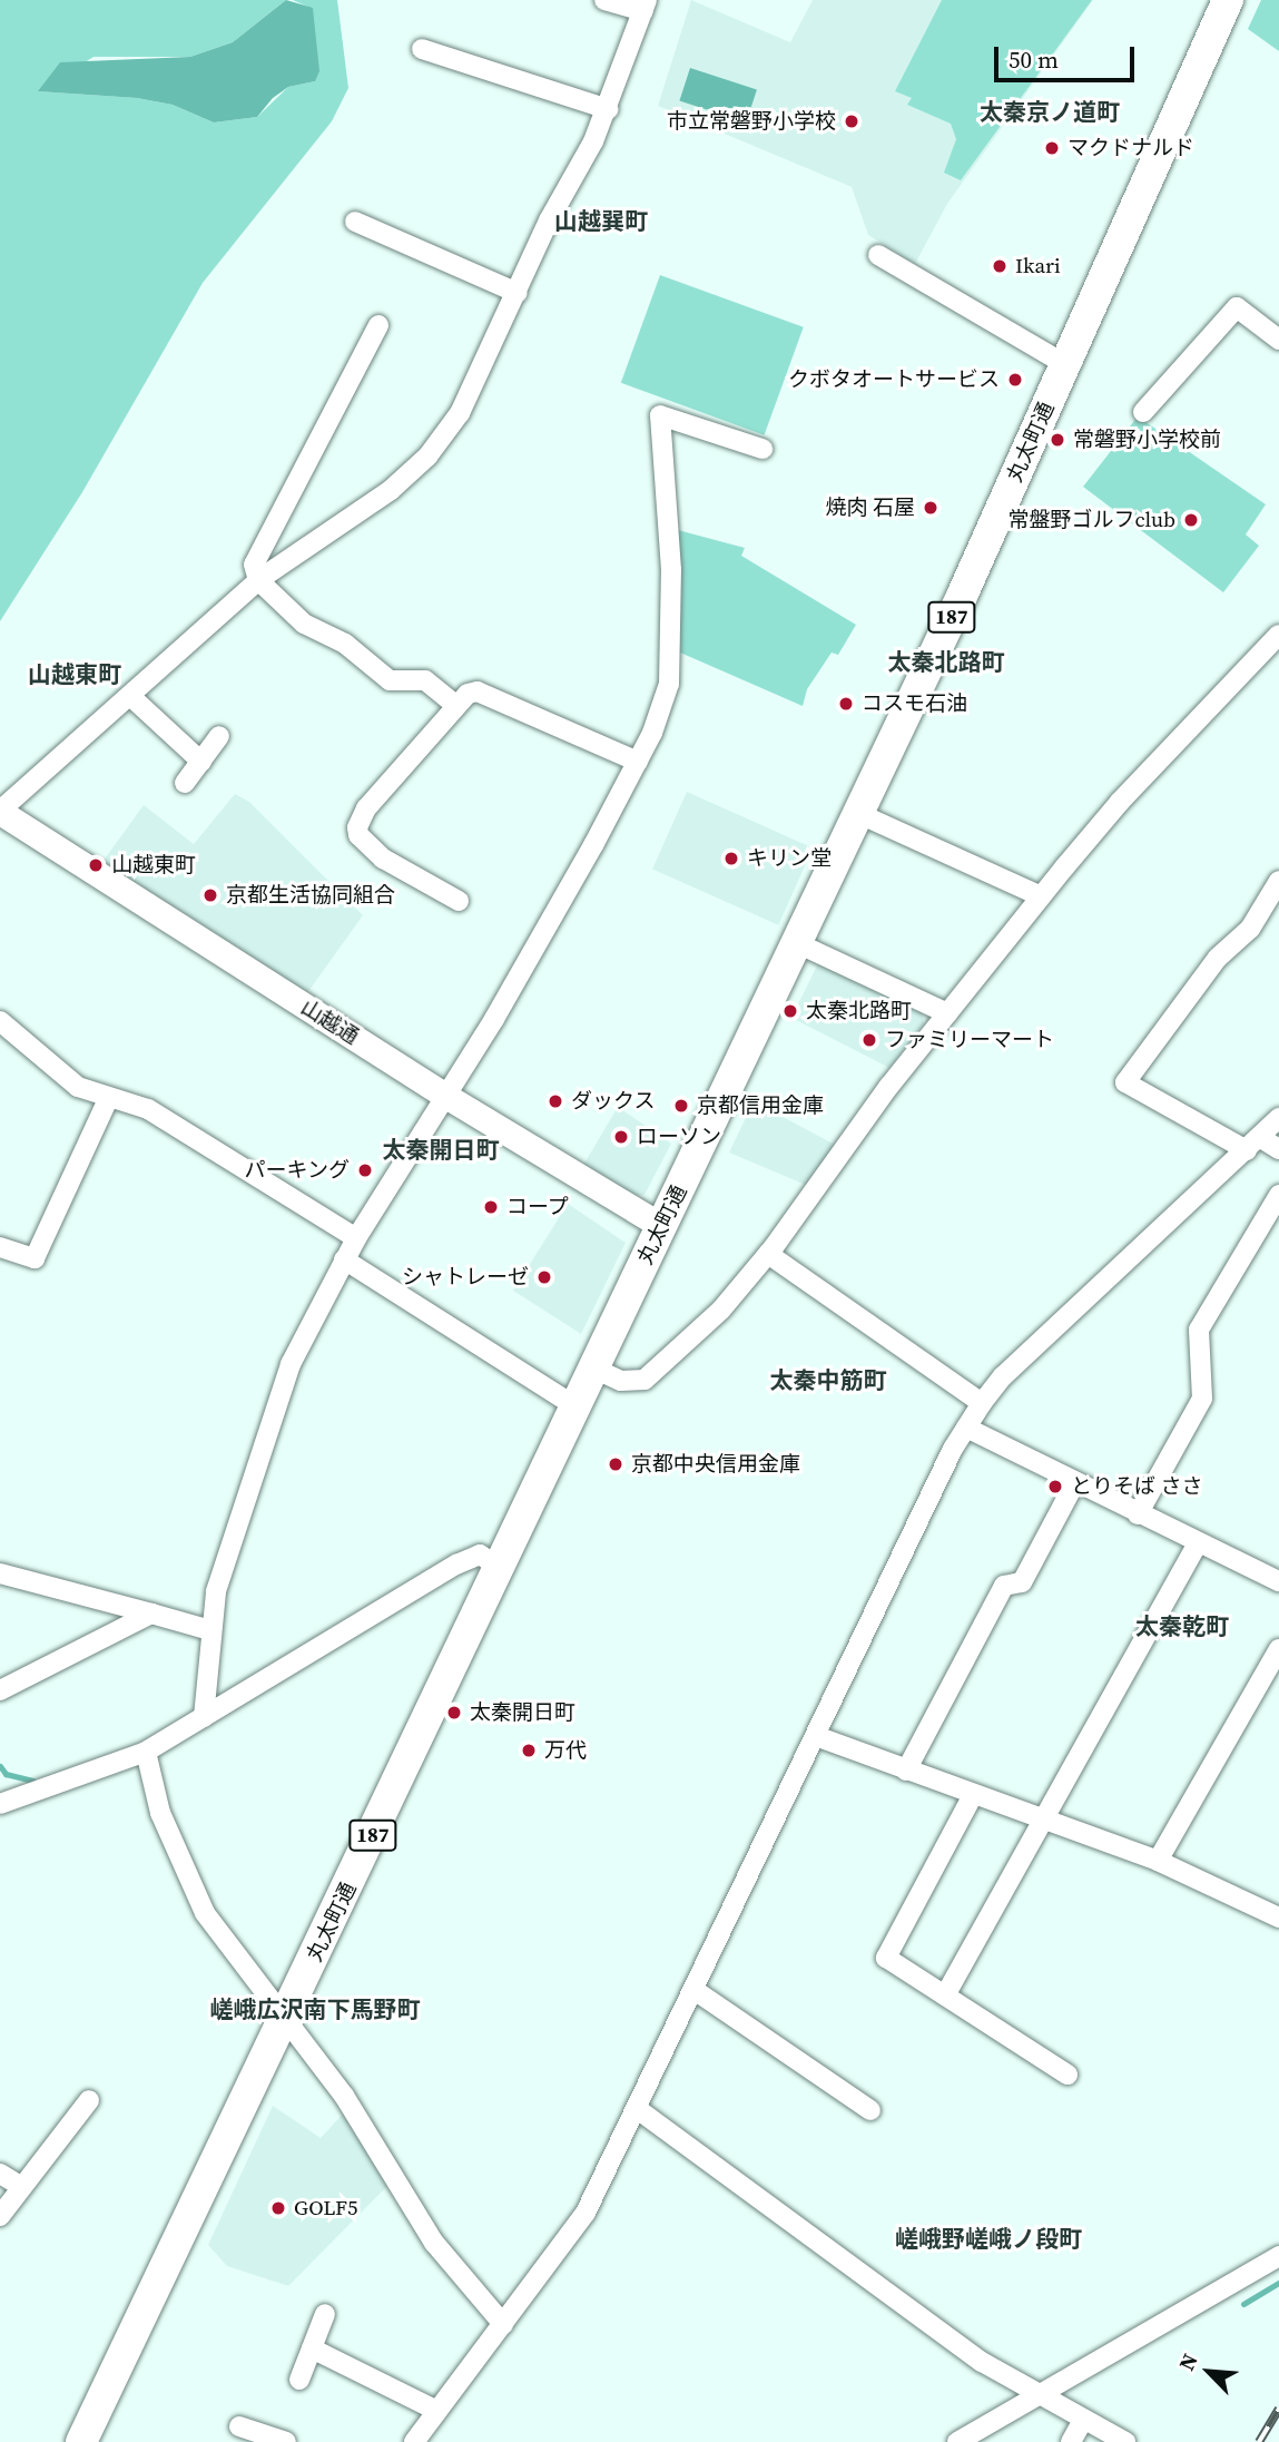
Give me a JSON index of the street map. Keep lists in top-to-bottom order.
{
  "streets": {
    "main road": ["丸太町通", "187"],
    "street": ["山越通"]
  },
  "crossings": [
    ["丸太町通", "山越通"]
  ],
  "districts": [
    "太秦京ノ道町",
    "山越巽町",
    "太秦北路町",
    "山越東町",
    "太秦開日町",
    "太秦中筋町",
    "太秦乾町",
    "嵯峨広沢南下馬野町",
    "嵯峨野嵯峨ノ段町"
  ],
  "places": [
    "市立常磐野小学校",
    "マクドナルド",
    "Ikari",
    "クボタオートサービス",
    "常磐野小学校前",
    "焼肉 石屋",
    "常盤野ゴルフclub",
    "コスモ石油",
    "キリン堂",
    "山越東町",
    "京都生活協同組合",
    "太秦北路町",
    "ファミリーマート",
    "ダックス",
    "京都信用金庫",
    "ローソン",
    "パーキング",
    "コープ",
    "シャトレーゼ",
    "京都中央信用金庫",
    "とりそば ささ",
    "太秦開日町",
    "万代",
    "GOLF5"
  ],
  "scale_bar": "50 m",
  "north": "top left"
}
